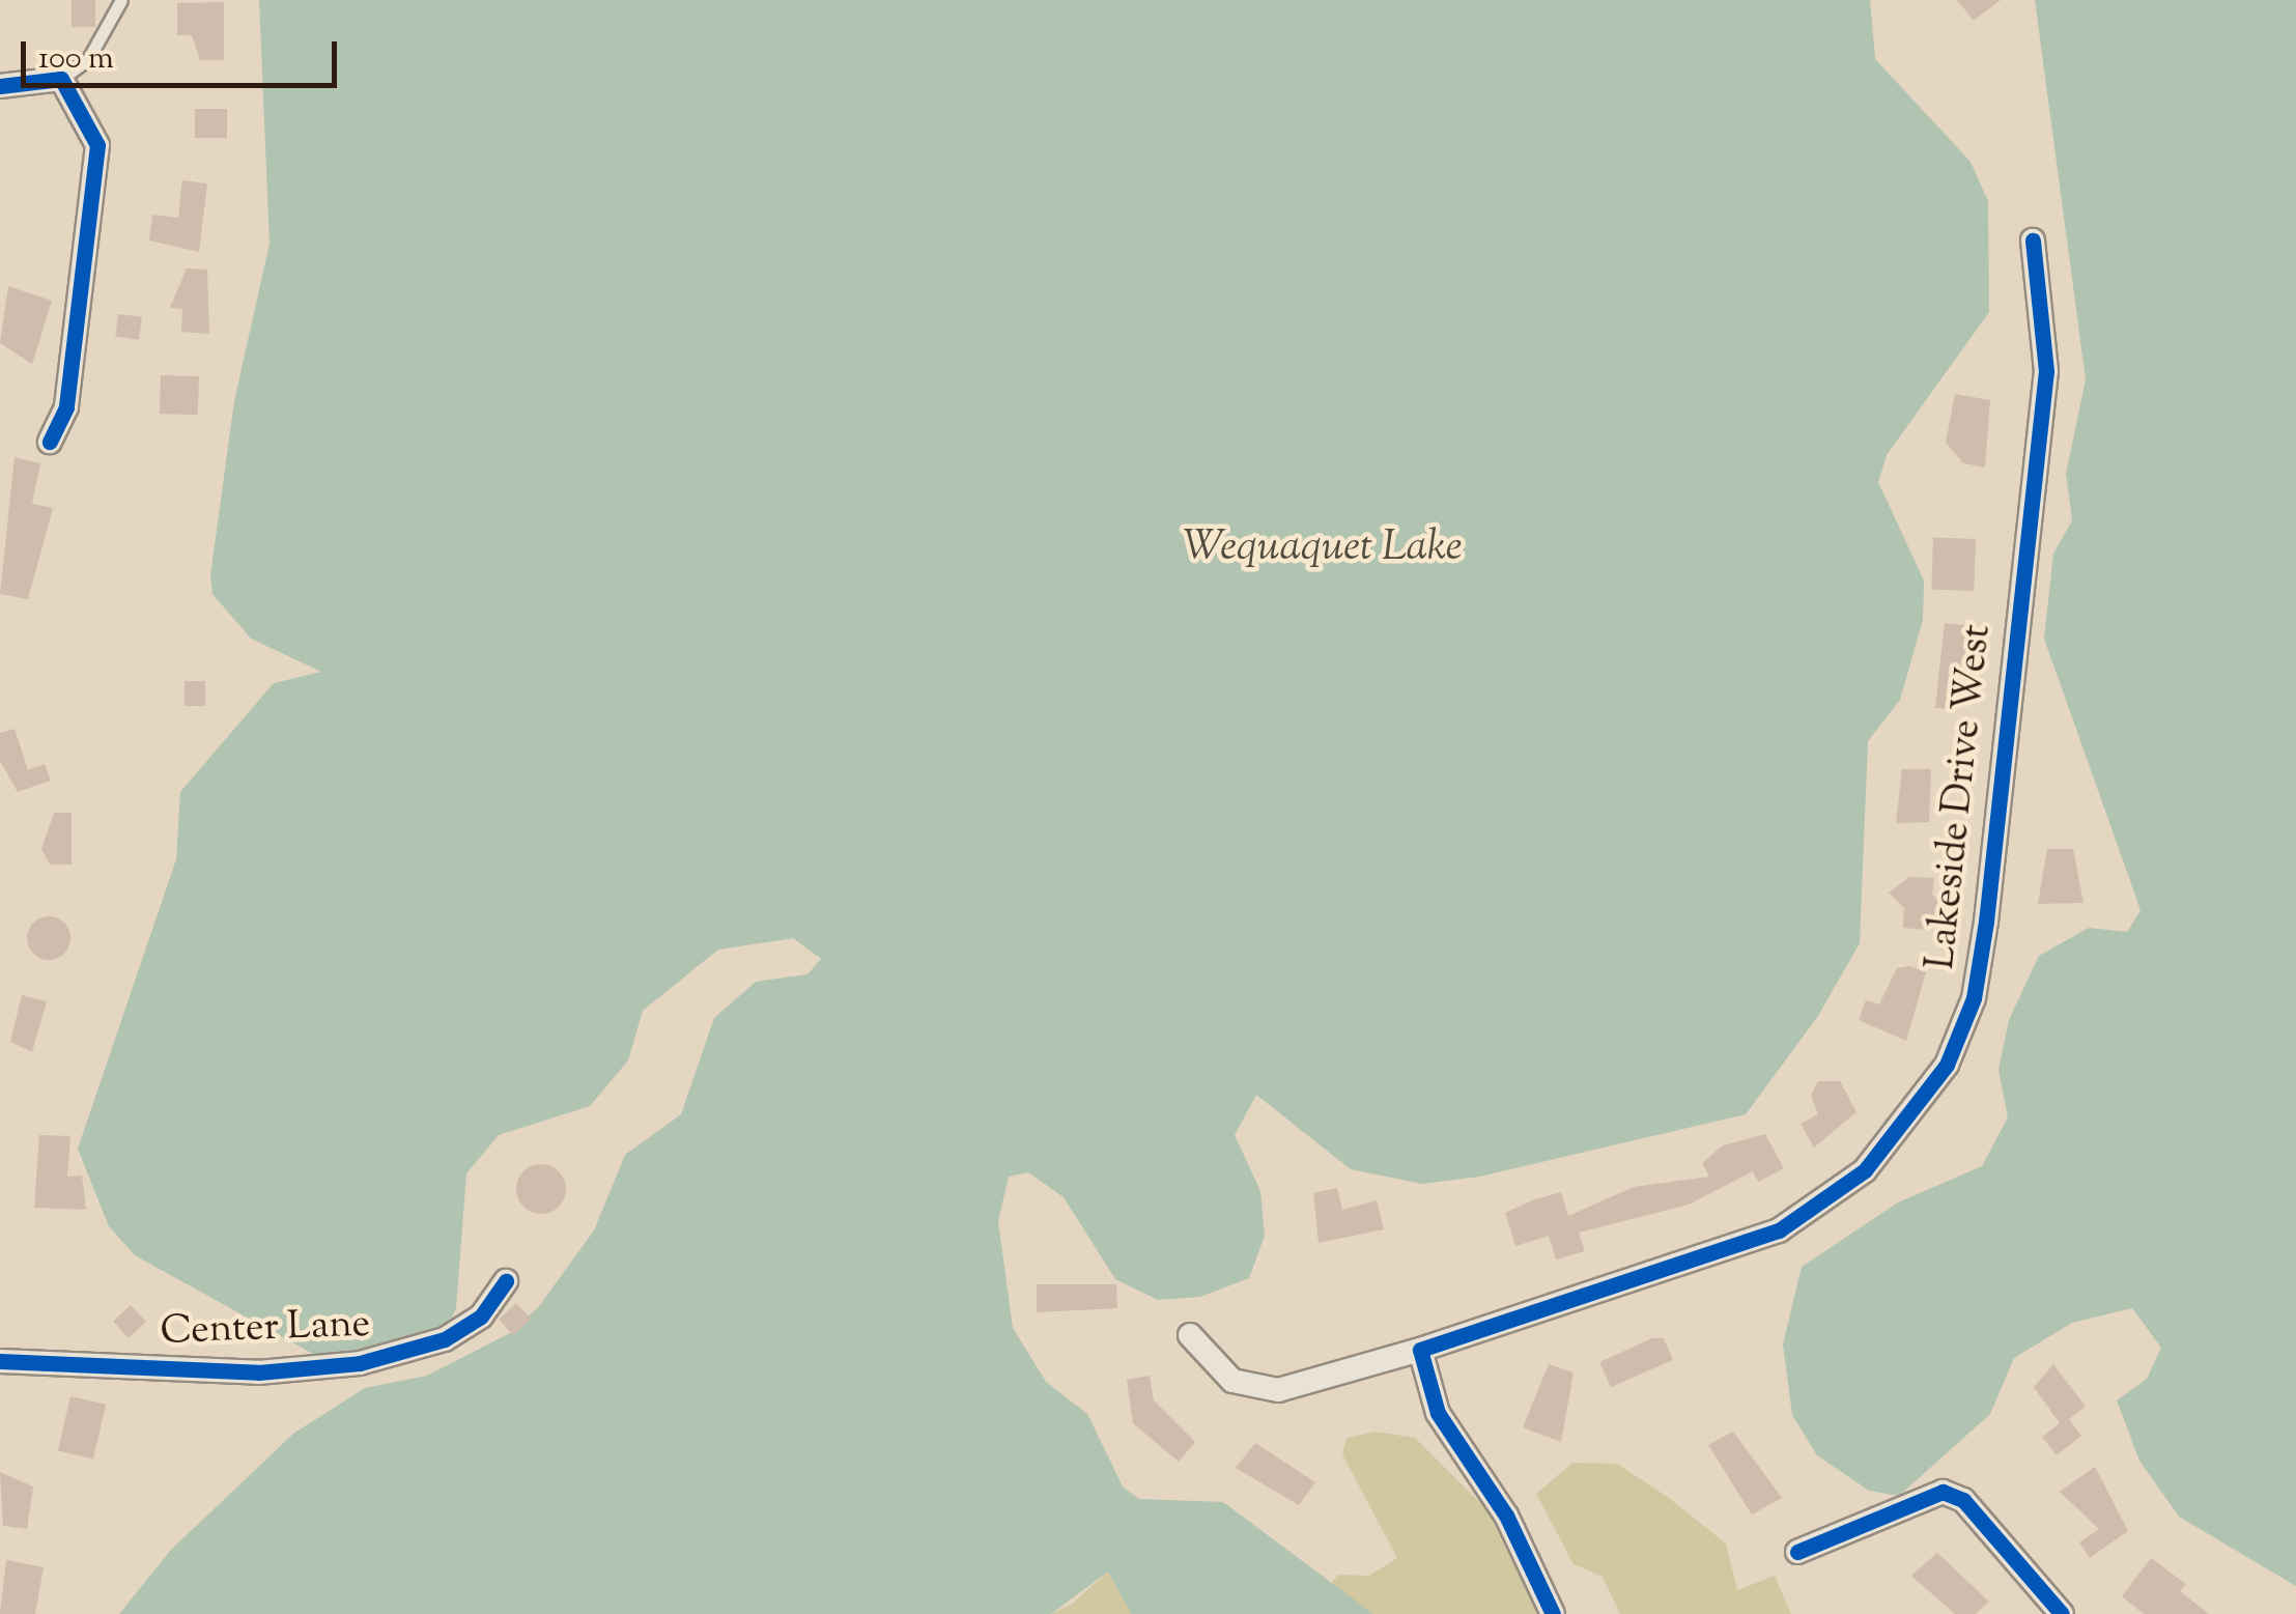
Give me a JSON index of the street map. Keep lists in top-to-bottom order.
{
  "streets": {
    "street": ["Lakeside Drive West", "Center Lane"]
  },
  "water": ["Wequaquet Lake"],
  "scale_bar": "100 m"
}
